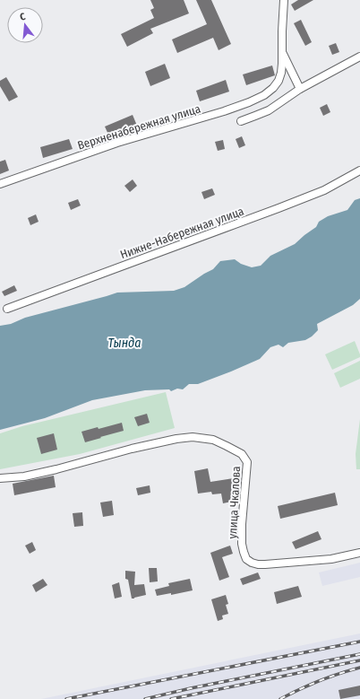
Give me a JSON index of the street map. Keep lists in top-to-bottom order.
{
  "streets": {
    "street": ["Верхненабережная улица", "Нижне-Набережная улица", "улица Чкалова"]
  },
  "water": ["Тында"],
  "north": "top"
}
